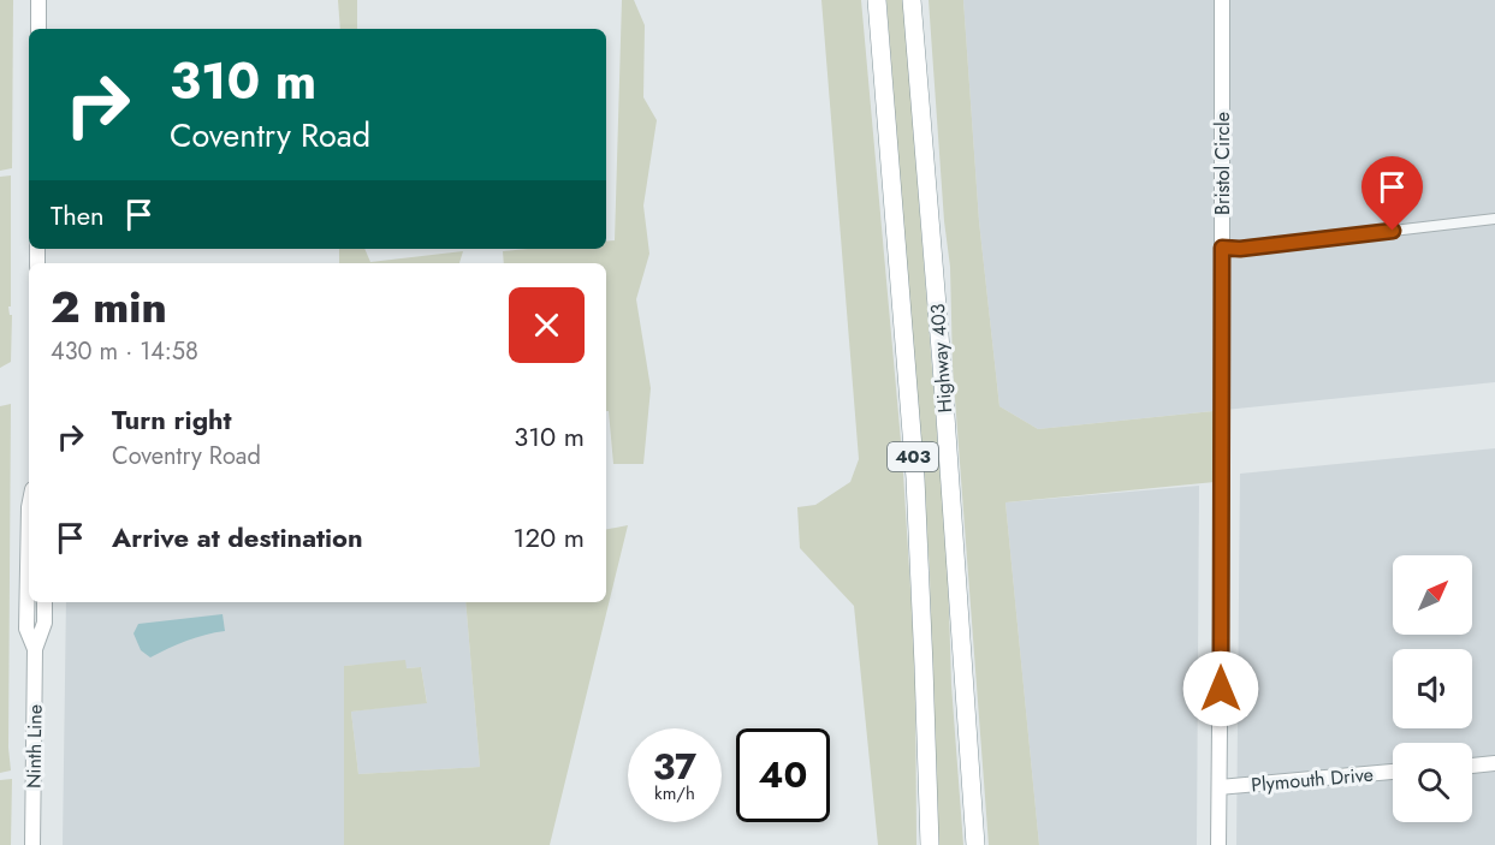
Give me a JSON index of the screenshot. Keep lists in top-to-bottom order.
{
  "streets": {
    "highway": ["Highway 403", "403"],
    "street": ["Bristol Circle", "Ninth Line", "Plymouth Drive"]
  },
  "crossings": [
    ["Bristol Circle", "Plymouth Drive"]
  ],
  "north": "top right",
  "page": {
    "turn": ["310 m", "Coventry Road"],
    "then": "Then",
    "heading": ["2 min", "430 m · 14:58"],
    "list": [
      {
        "name": "Turn right",
        "note": "Coventry Road",
        "value": "310 m"
      },
      {
        "name": "Arrive at destination",
        "value": "120 m"
      }
    ],
    "speed": "37 km/h",
    "limit": "40"
  }
}
